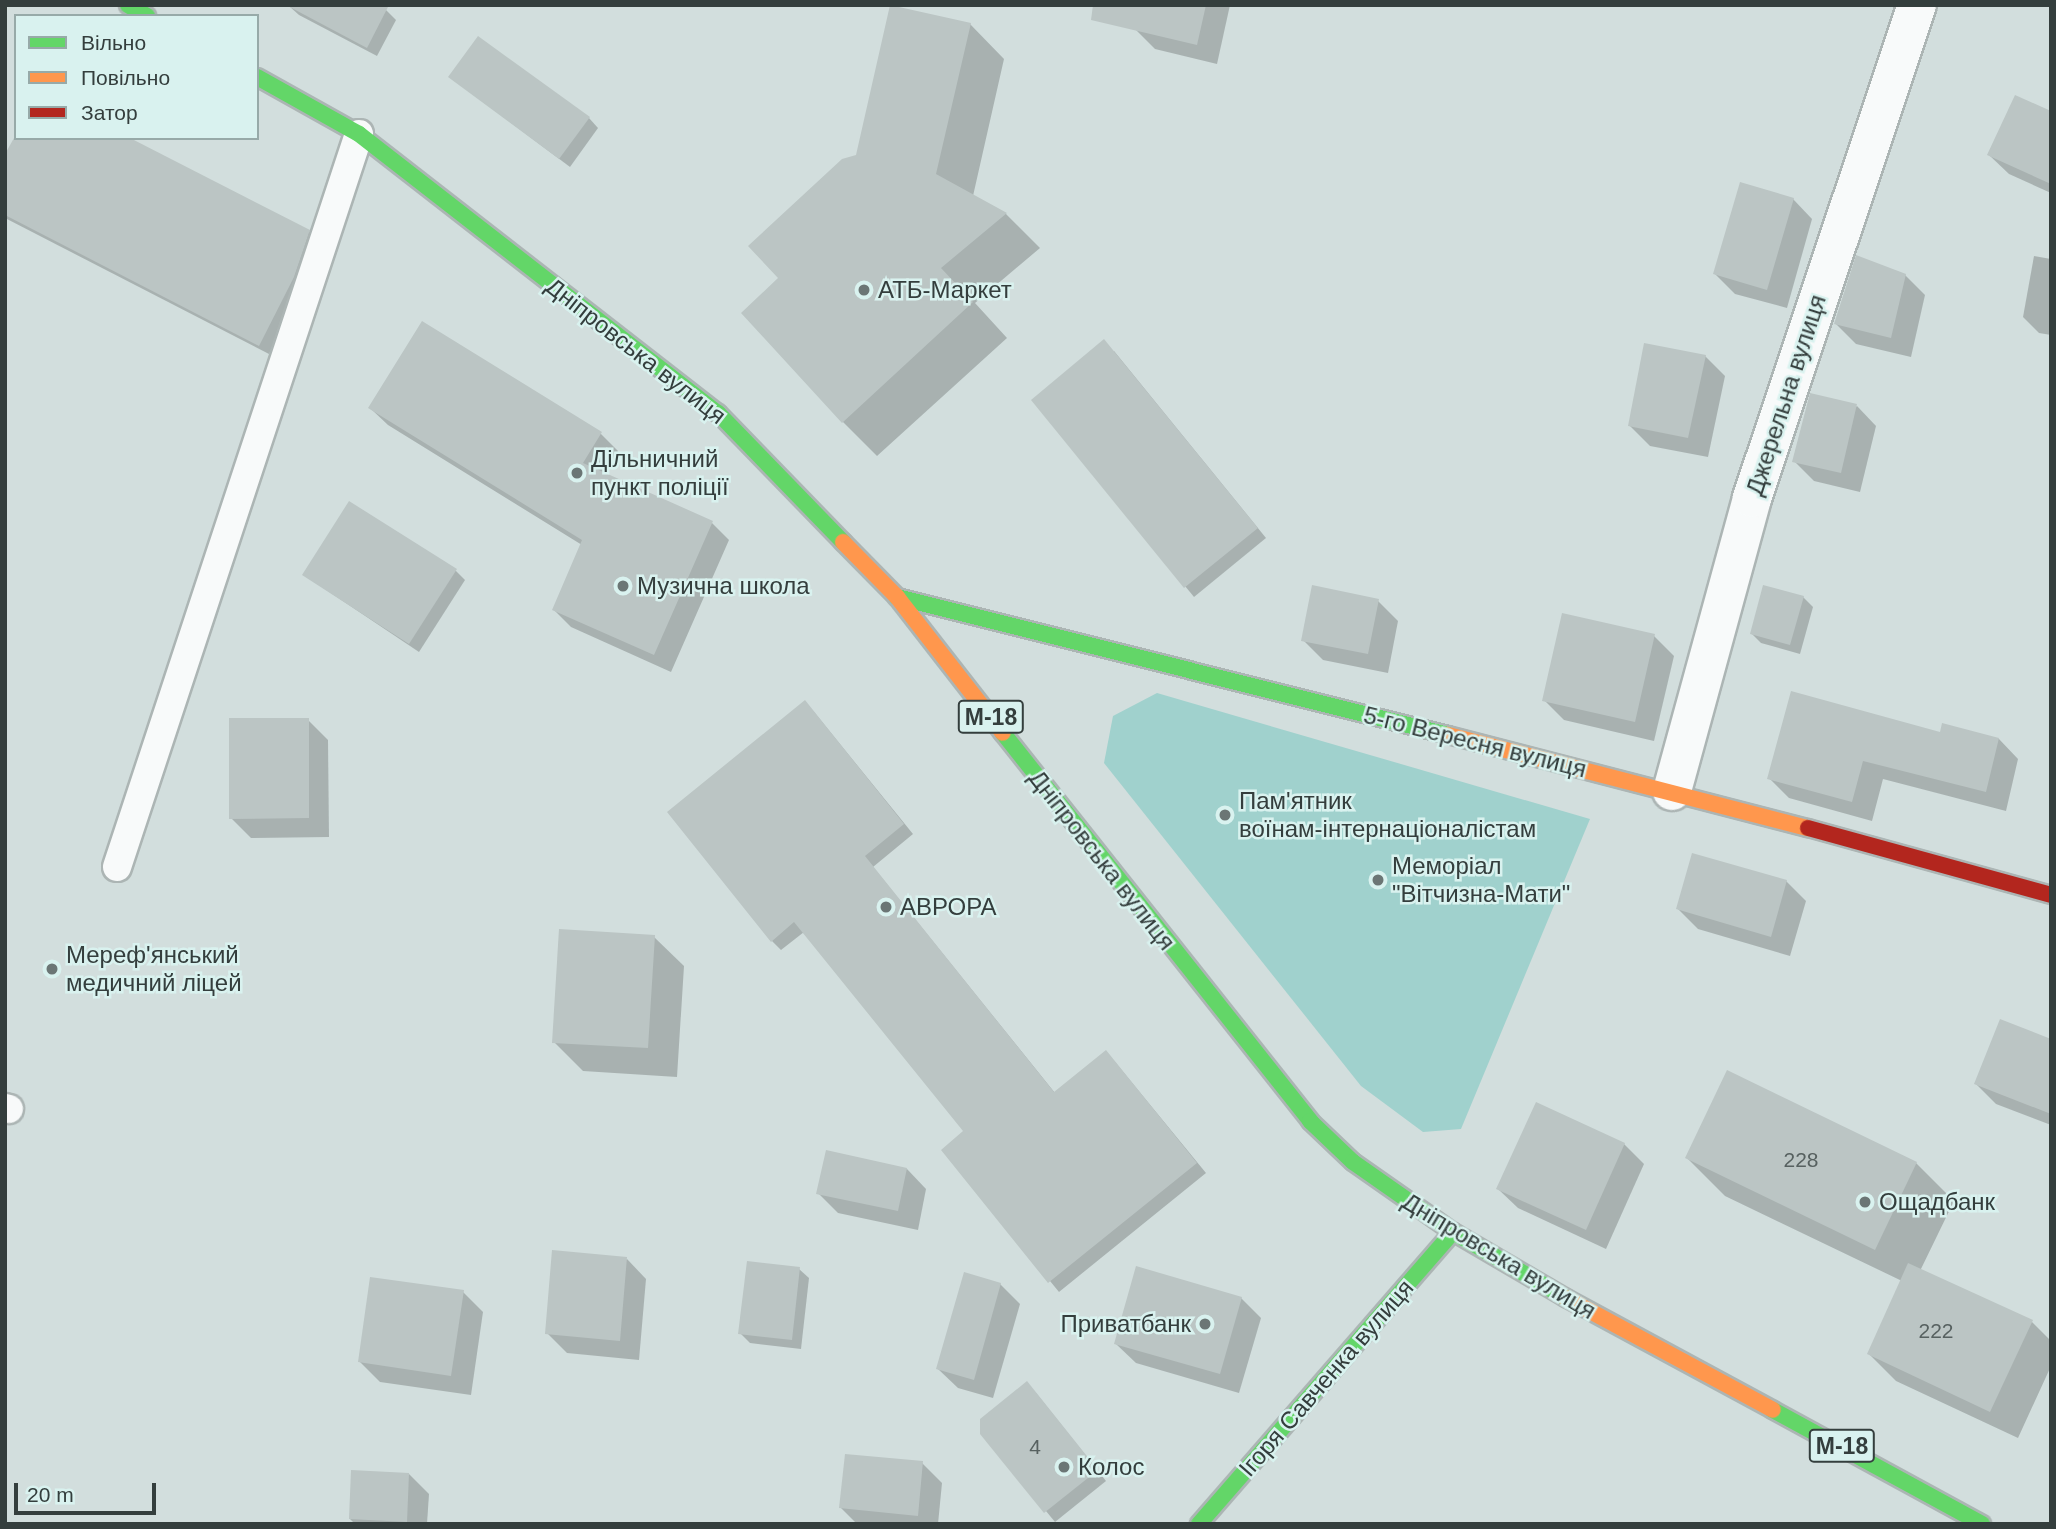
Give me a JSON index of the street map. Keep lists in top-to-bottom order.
{
  "streets": {
    "main road": [
      "Дніпровська вулиця",
      "М-18",
      "5-го Вересня вулиця",
      "Ігоря Савченка вулиця"
    ],
    "street": ["Джерельна вулиця"]
  },
  "crossings": [
    ["Дніпровська вулиця", "5-го Вересня вулиця"],
    ["Дніпровська вулиця", "Ігоря Савченка вулиця"],
    ["Джерельна вулиця", "5-го Вересня вулиця"]
  ],
  "places": [
    "АТБ-Маркет",
    "Дільничний пункт поліції",
    "Музична школа",
    "Пам'ятник воїнам-інтернаціоналістам",
    "Меморіал \"Вітчизна-Мати\"",
    "АВРОРА",
    "Мереф'янський медичний ліцей",
    "Ощадбанк",
    "Приватбанк",
    "Колос"
  ],
  "house_numbers": ["228", "222", "4"],
  "legend": ["Вільно", "Повільно", "Затор"],
  "scale_bar": "20 m"
}
